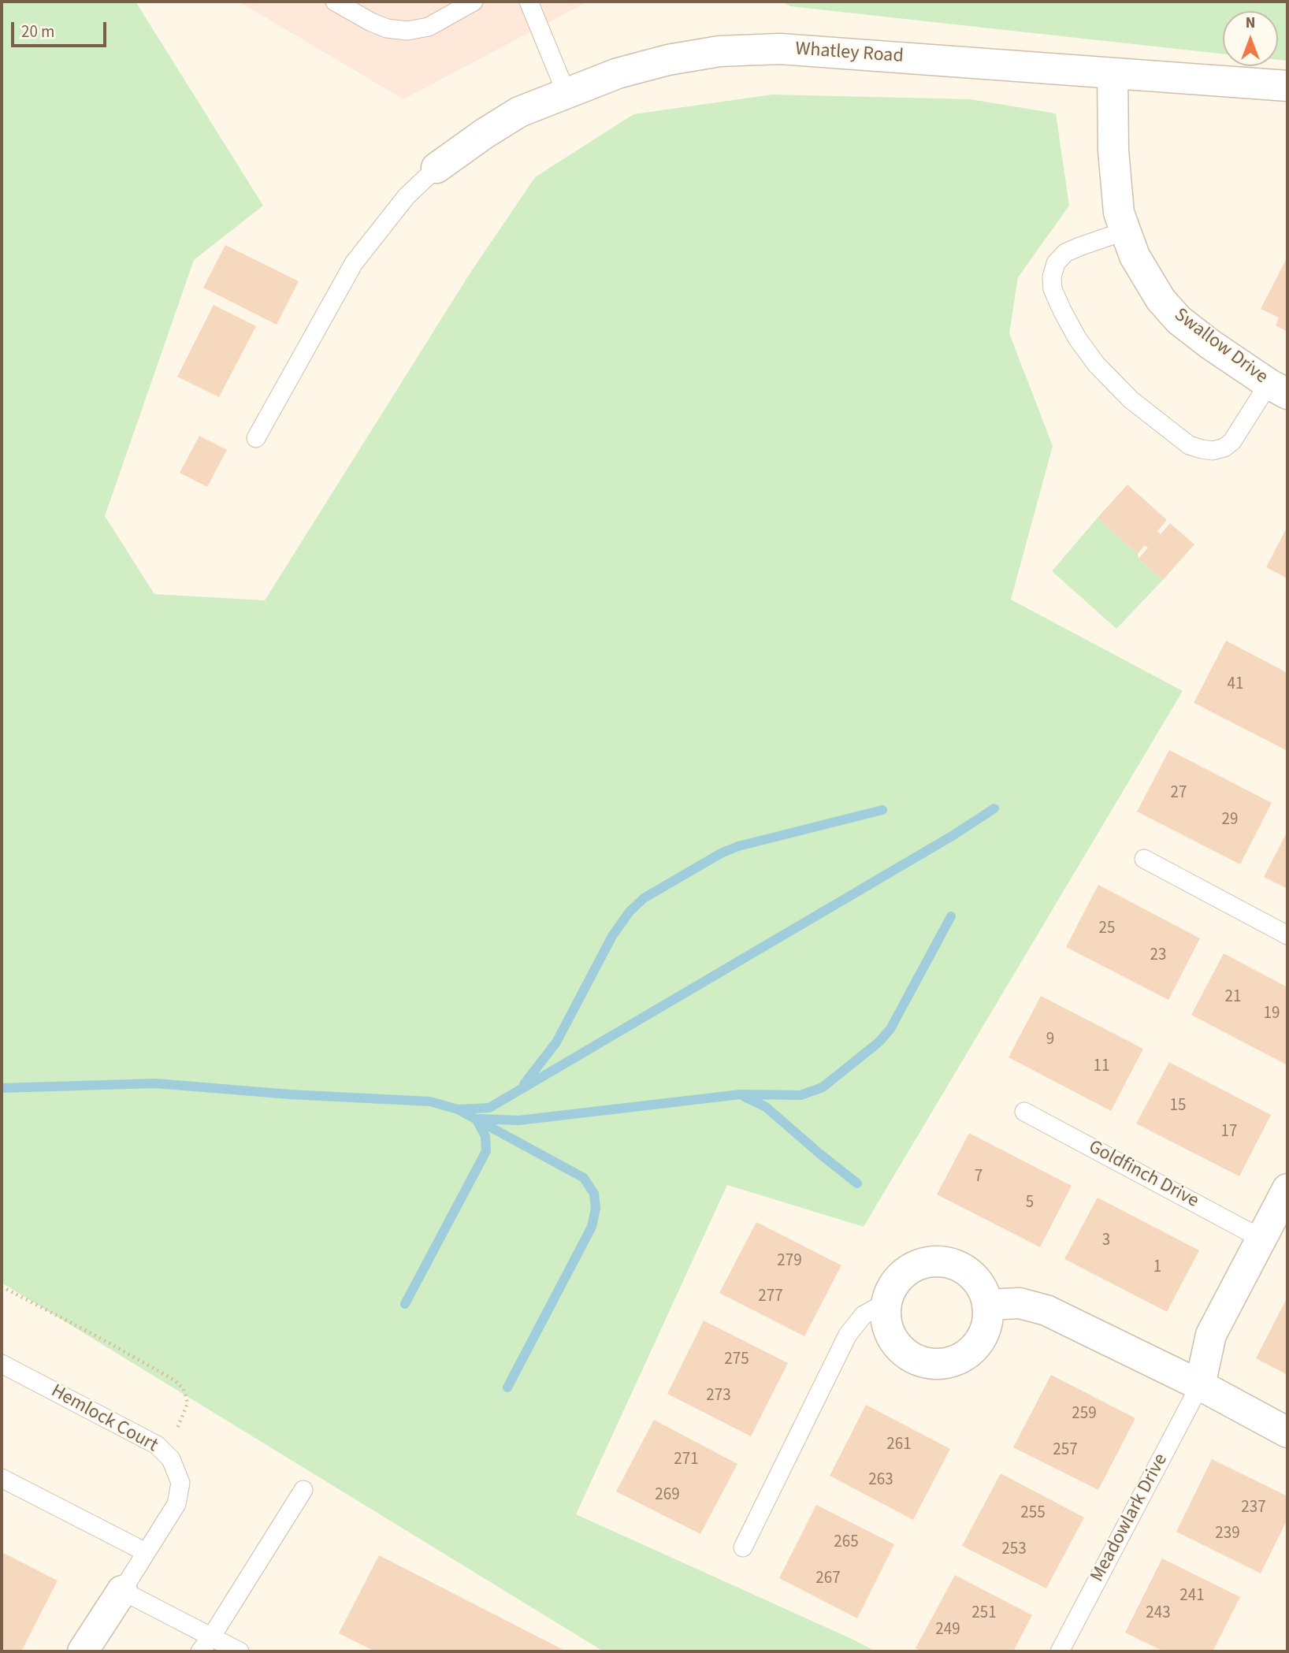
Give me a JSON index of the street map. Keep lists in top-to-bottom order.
{
  "streets": {
    "street": ["Whatley Road", "Swallow Drive"],
    "lane": ["Goldfinch Drive", "Hemlock Court", "Meadowlark Drive"]
  },
  "crossings": [
    ["Whatley Road", "Swallow Drive"]
  ],
  "house_numbers": [
    "41",
    "27",
    "29",
    "25",
    "23",
    "21",
    "19",
    "9",
    "11",
    "15",
    "17",
    "7",
    "5",
    "3",
    "279",
    "1",
    "277",
    "275",
    "273",
    "259",
    "261",
    "257",
    "271",
    "263",
    "269",
    "237",
    "255",
    "239",
    "265",
    "253",
    "267",
    "241",
    "251",
    "243",
    "249"
  ],
  "scale_bar": "20 m",
  "north": "top"
}
